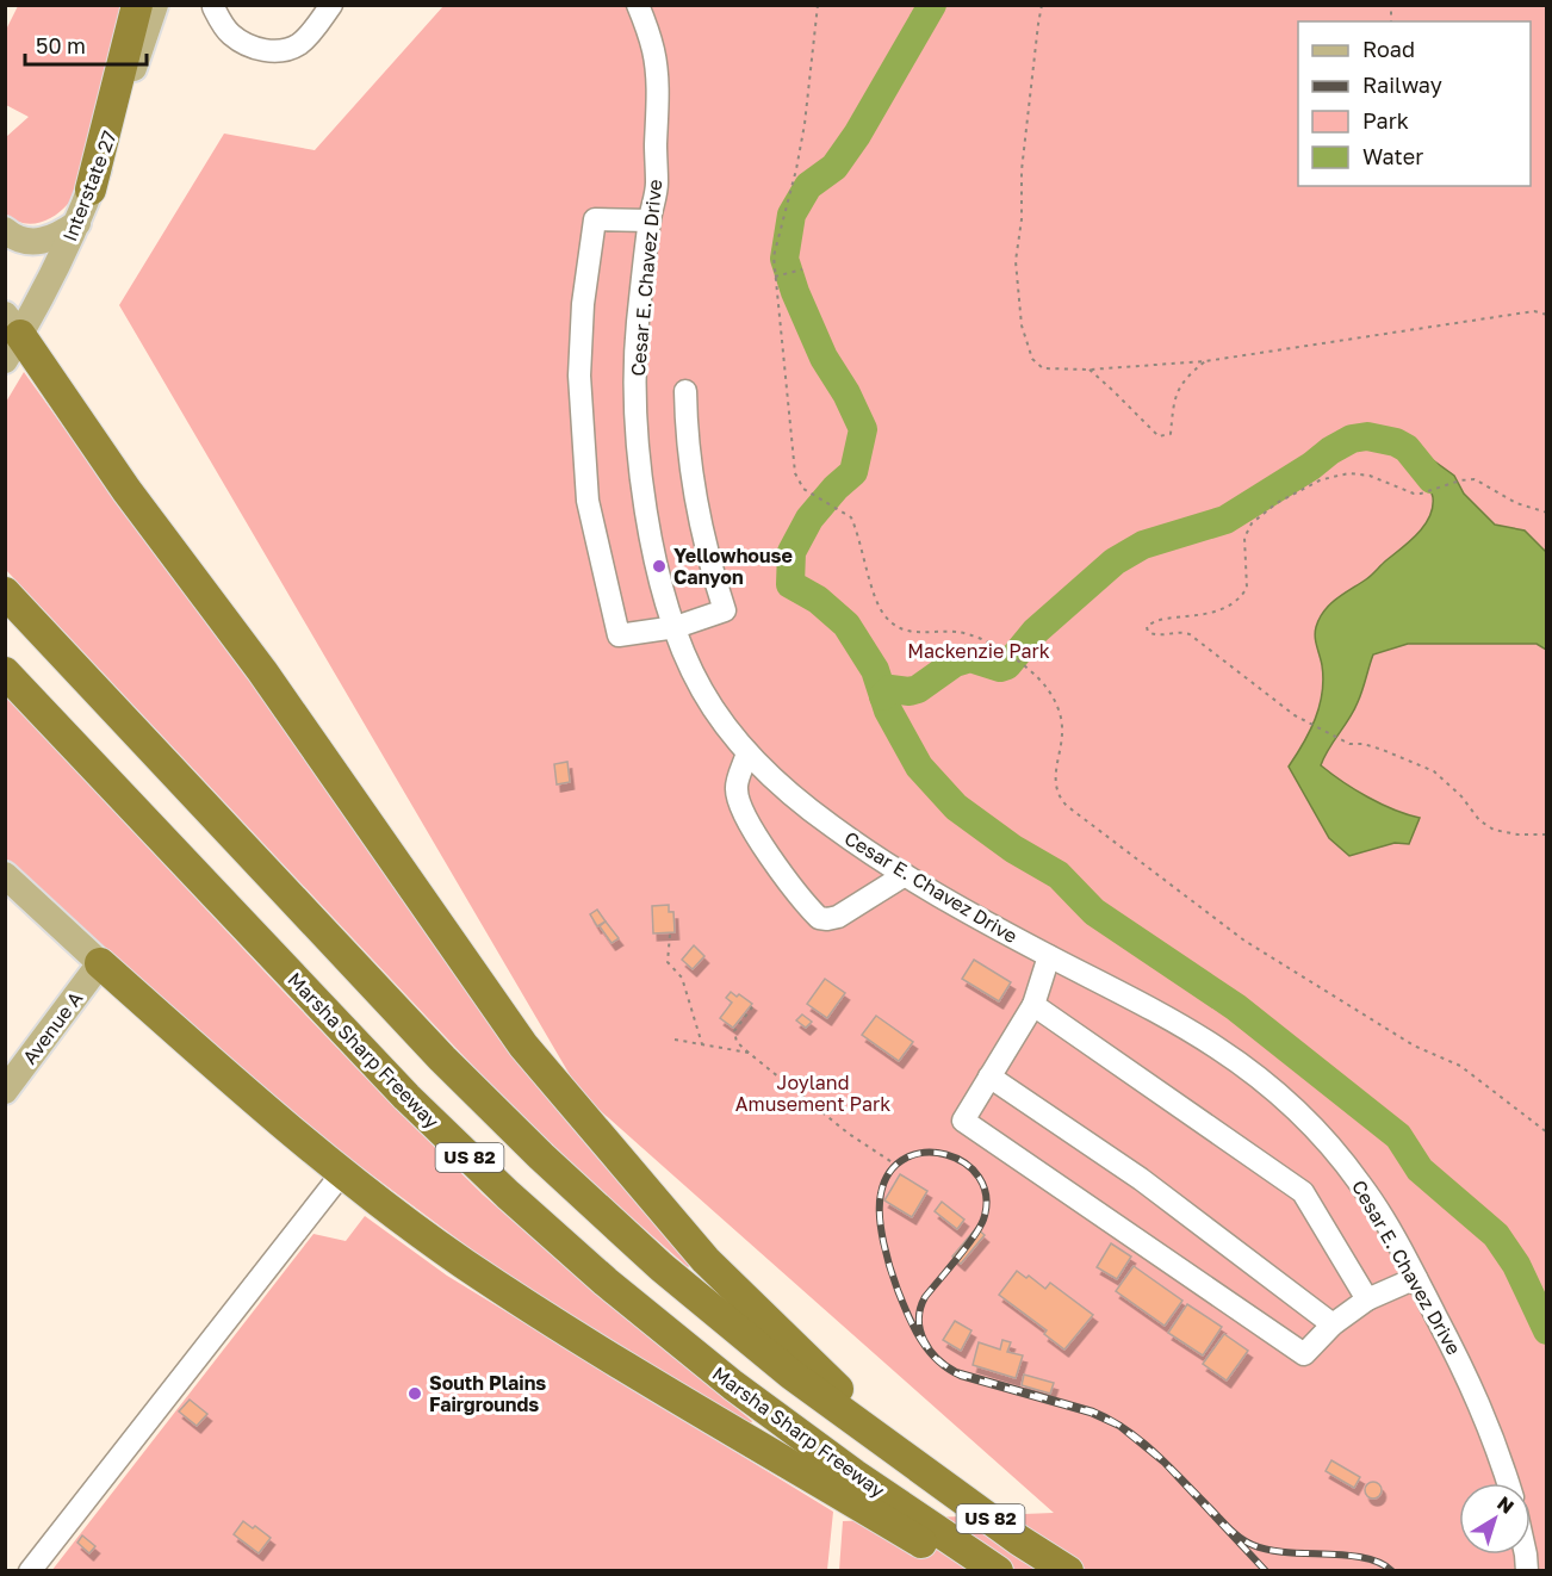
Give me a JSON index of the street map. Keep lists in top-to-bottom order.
{
  "streets": {
    "highway": ["Marsha Sharp Freeway", "US 82"],
    "main road": ["Interstate 27", "Avenue A"],
    "street": ["Cesar E. Chavez Drive"]
  },
  "parks": ["Mackenzie Park", "Joyland Amusement Park"],
  "places": ["Yellowhouse Canyon", "South Plains Fairgrounds"],
  "legend": [
    "Road",
    "Railway",
    "Park",
    "Water"
  ],
  "scale_bar": "50 m",
  "north": "top right"
}
